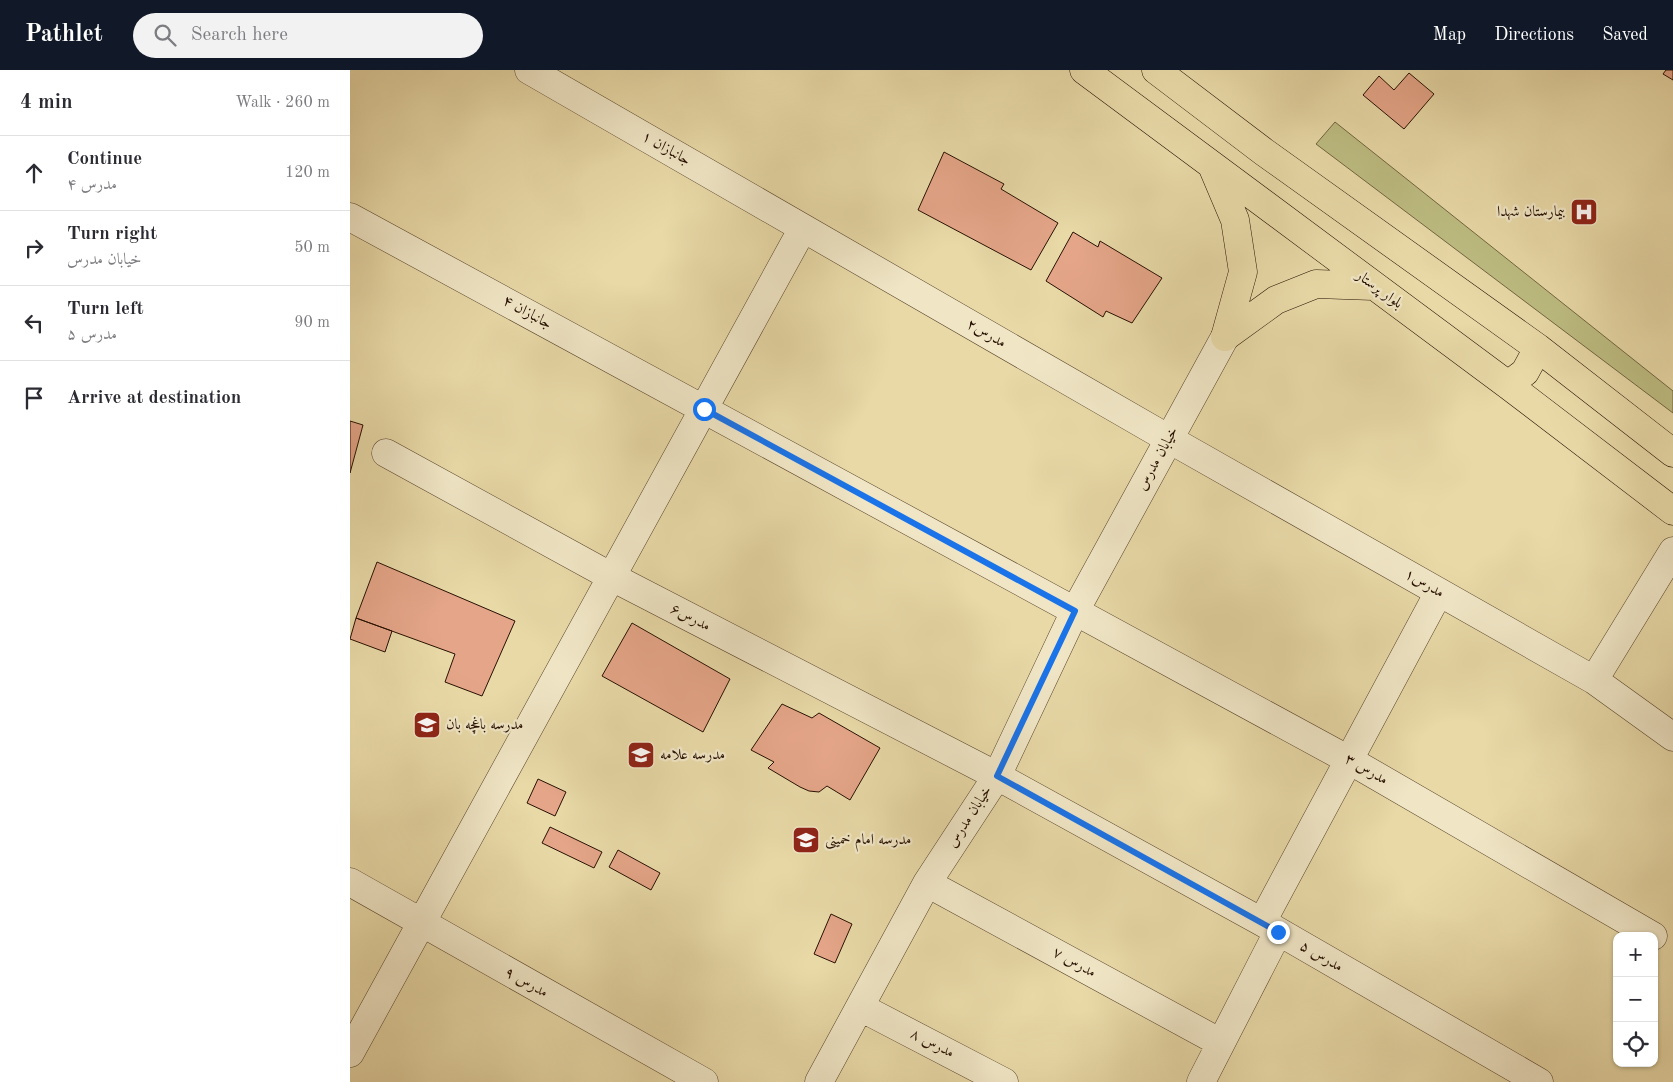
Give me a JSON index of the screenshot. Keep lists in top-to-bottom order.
{
  "streets": {
    "main road": ["بلوار پرستار"],
    "street": [
      "جانبازان ۱",
      "جانبازان ۴",
      "مدرس۲",
      "خیابان مدرس",
      "مدرس۱",
      "مدرس۶",
      "مدرس ۳",
      "مدرس ۵",
      "مدرس ۷",
      "مدرس ۹",
      "مدرس ۸"
    ]
  },
  "crossings": [
    ["جانبازان ۱", "مدرس۲"],
    ["جانبازان ۴", "خیابان مدرس"],
    ["جانبازان ۴", "مدرس ۳"],
    ["مدرس۲", "خیابان مدرس"],
    ["مدرس۲", "مدرس۱"],
    ["خیابان مدرس", "مدرس۱"],
    ["خیابان مدرس", "مدرس۶"],
    ["خیابان مدرس", "مدرس ۳"],
    ["خیابان مدرس", "مدرس ۵"],
    ["خیابان مدرس", "مدرس ۷"],
    ["خیابان مدرس", "مدرس ۸"],
    ["مدرس۶", "مدرس ۵"]
  ],
  "places": {
    "hospital": ["بیمارستان شهدا"],
    "school or university": ["مدرسه باغچه بان", "مدرسه علامه", "مدرسه امام خمینی"]
  },
  "page": {
    "header": "Pathlet",
    "search": "Search here",
    "nav": ["Map", "Directions", "Saved"],
    "heading": ["4 min", "Walk · 260 m"],
    "list": [
      ["Continue", "مدرس ۴", "120 m"],
      ["Turn right", "خیابان مدرس", "50 m"],
      ["Turn left", "مدرس ۵", "90 m"],
      "Arrive at destination"
    ],
    "map_buttons": ["+", "−"]
  }
}
